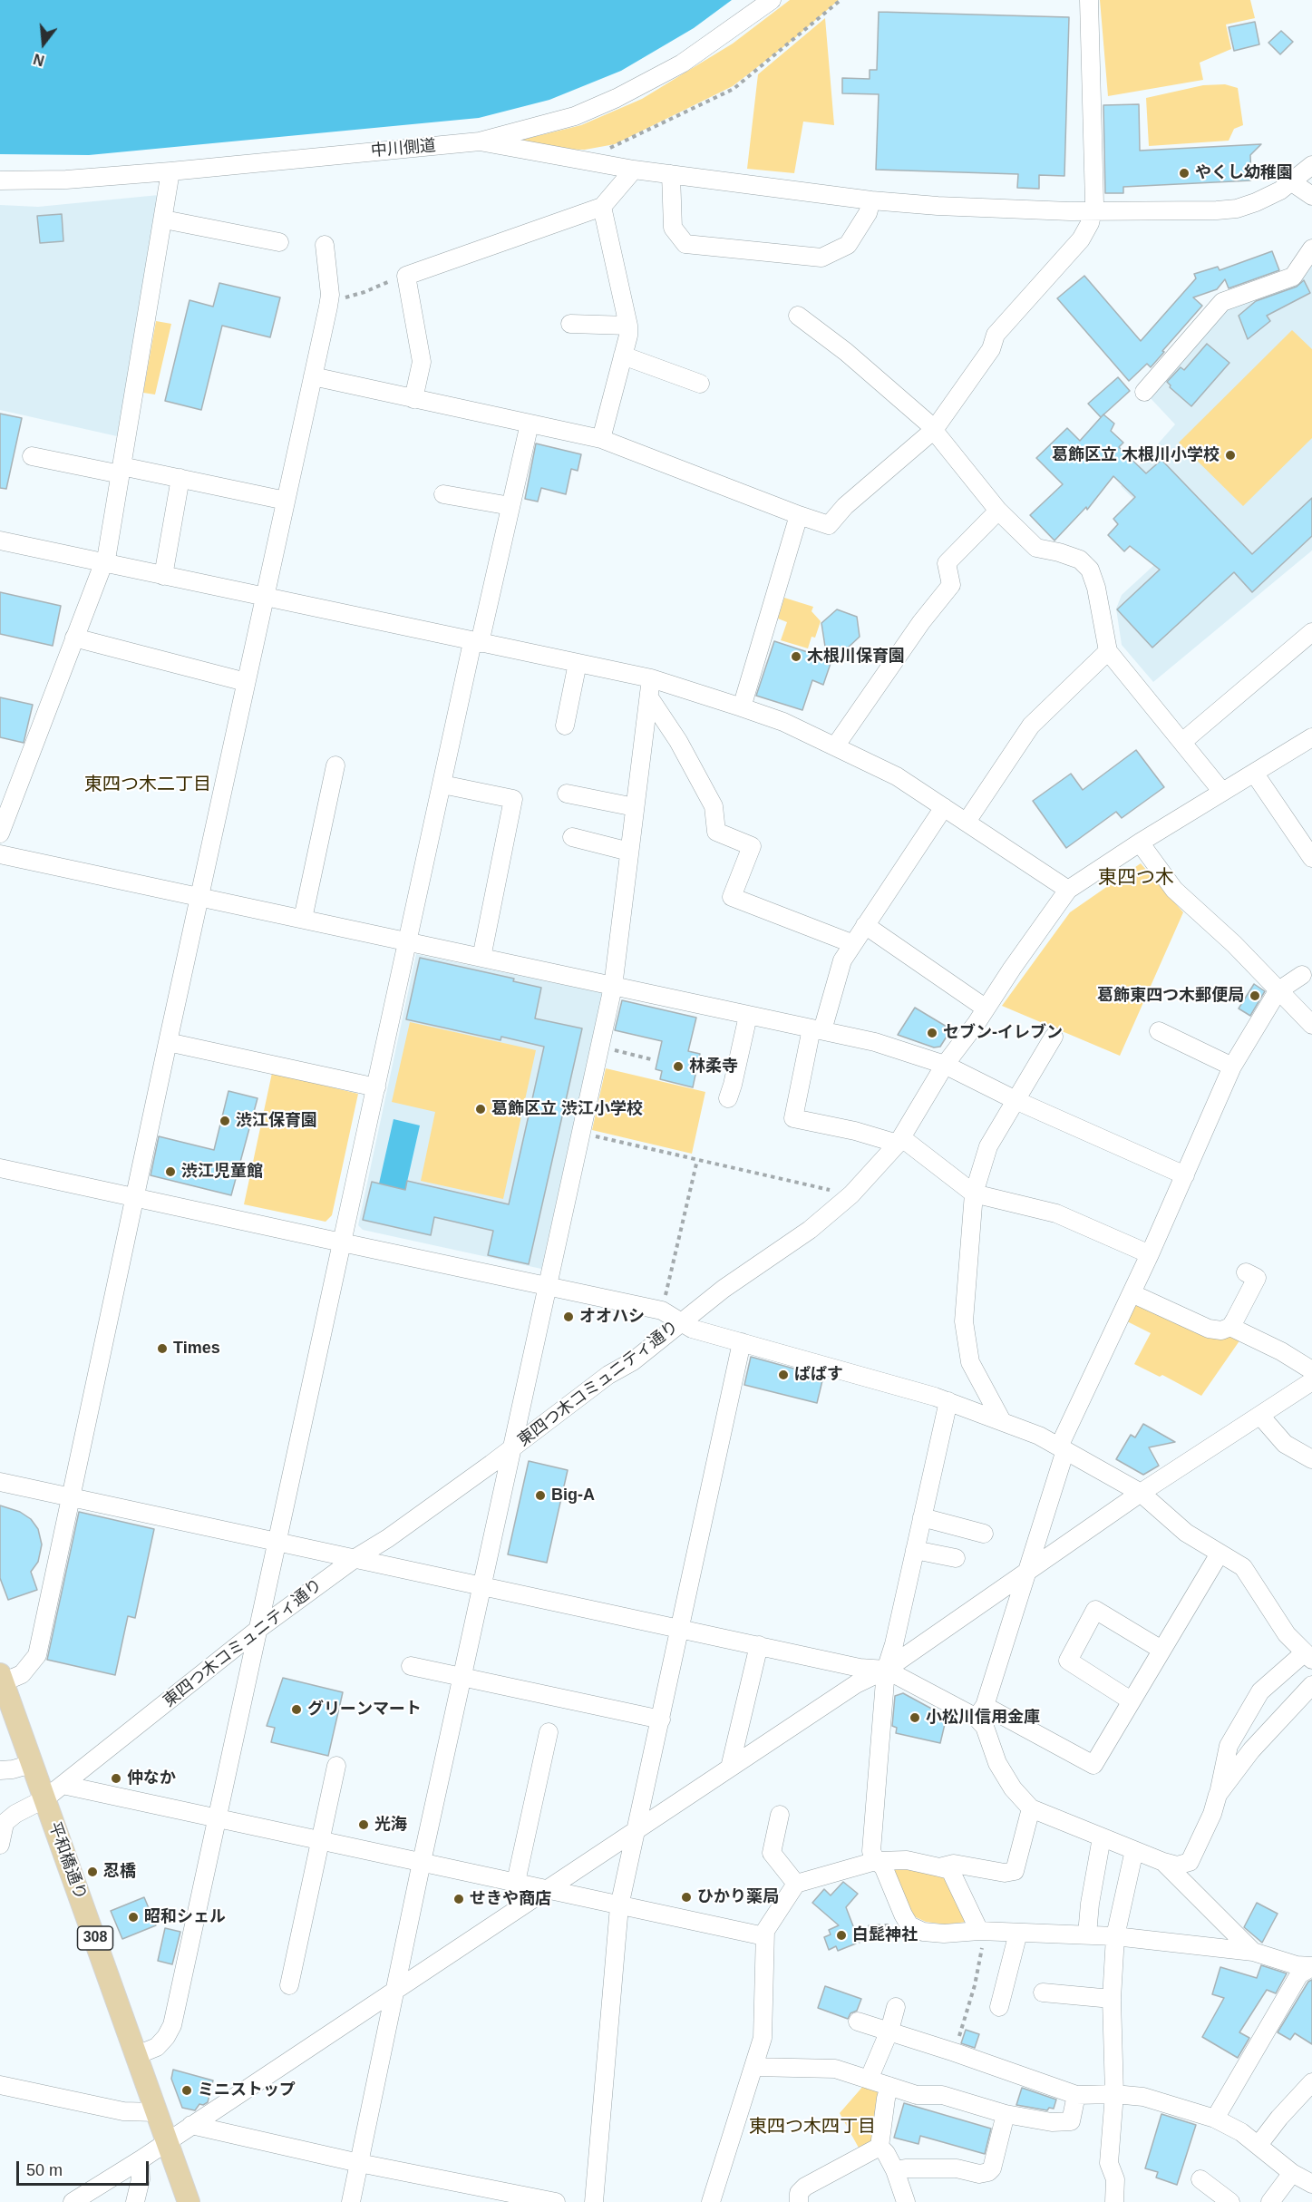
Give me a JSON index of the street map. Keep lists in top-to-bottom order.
{
  "streets": {
    "main road": ["平和橋通り", "308"],
    "street": ["中川側道", "東四つ木コミュニティ通り"]
  },
  "crossings": [
    ["東四つ木コミュニティ通り", "平和橋通り"]
  ],
  "districts": ["東四つ木二丁目", "東四つ木", "東四つ木四丁目"],
  "places": [
    "やくし幼稚園",
    "葛飾区立 木根川小学校",
    "木根川保育園",
    "葛飾東四つ木郵便局",
    "セブン-イレブン",
    "林柔寺",
    "葛飾区立 渋江小学校",
    "渋江保育園",
    "渋江児童館",
    "オオハシ",
    "Times",
    "ぱぱす",
    "Big-A",
    "グリーンマート",
    "小松川信用金庫",
    "仲なか",
    "光海",
    "忍橋",
    "ひかり薬局",
    "せきや商店",
    "昭和シェル",
    "白髭神社",
    "ミニストップ"
  ],
  "scale_bar": "50 m",
  "north": "bottom"
}
